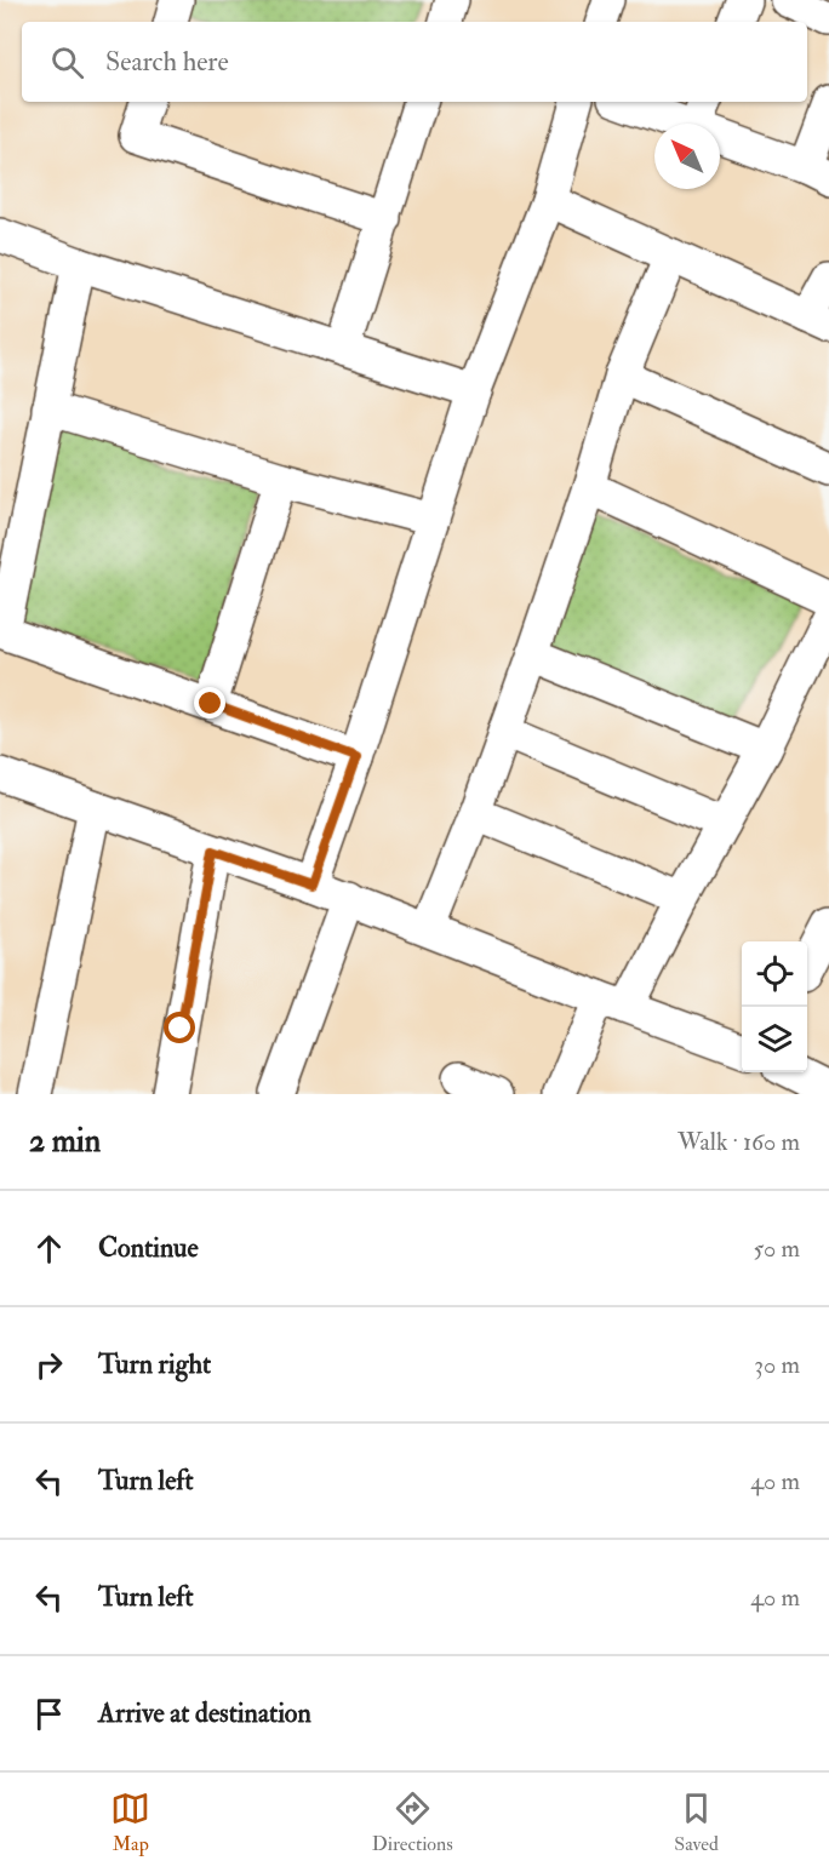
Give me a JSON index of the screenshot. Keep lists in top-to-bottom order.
{
  "north": "top left",
  "page": {
    "search": "Search here",
    "heading": ["2 min", "Walk · 160 m"],
    "list": [
      ["Continue", "50 m"],
      ["Turn right", "30 m"],
      ["Turn left", "40 m"],
      ["Turn left", "40 m"],
      "Arrive at destination"
    ],
    "nav": ["Map", "Directions", "Saved"]
  }
}
